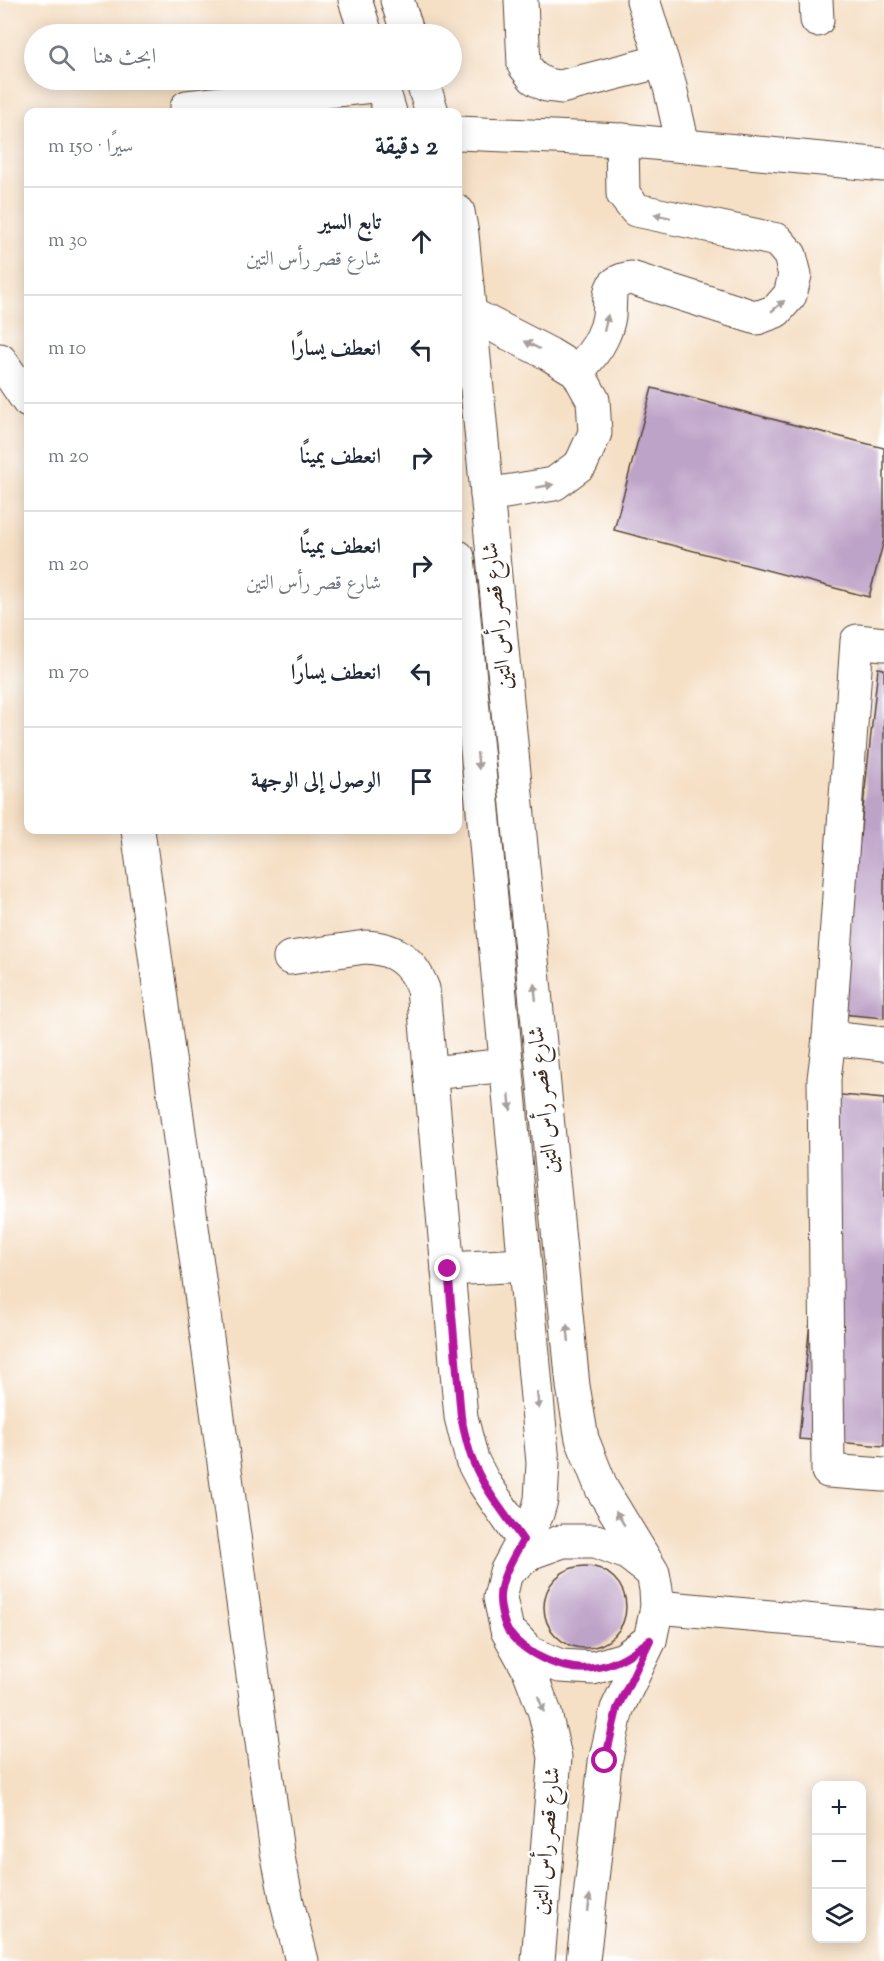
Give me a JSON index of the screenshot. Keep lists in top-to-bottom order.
{
  "streets": {
    "main road": ["شارع قصر رأس التين"]
  },
  "page": {
    "search": "ابحث هنا",
    "heading": ["2 دقيقة", "سيرًا · 150 m"],
    "list": [
      ["تابع السير", "شارع قصر رأس التين", "30 m"],
      ["انعطف يسارًا", "10 m"],
      ["انعطف يمينًا", "20 m"],
      ["انعطف يمينًا", "شارع قصر رأس التين", "20 m"],
      ["انعطف يسارًا", "70 m"],
      "الوصول إلى الوجهة"
    ],
    "map_buttons": ["+", "−"]
  }
}
